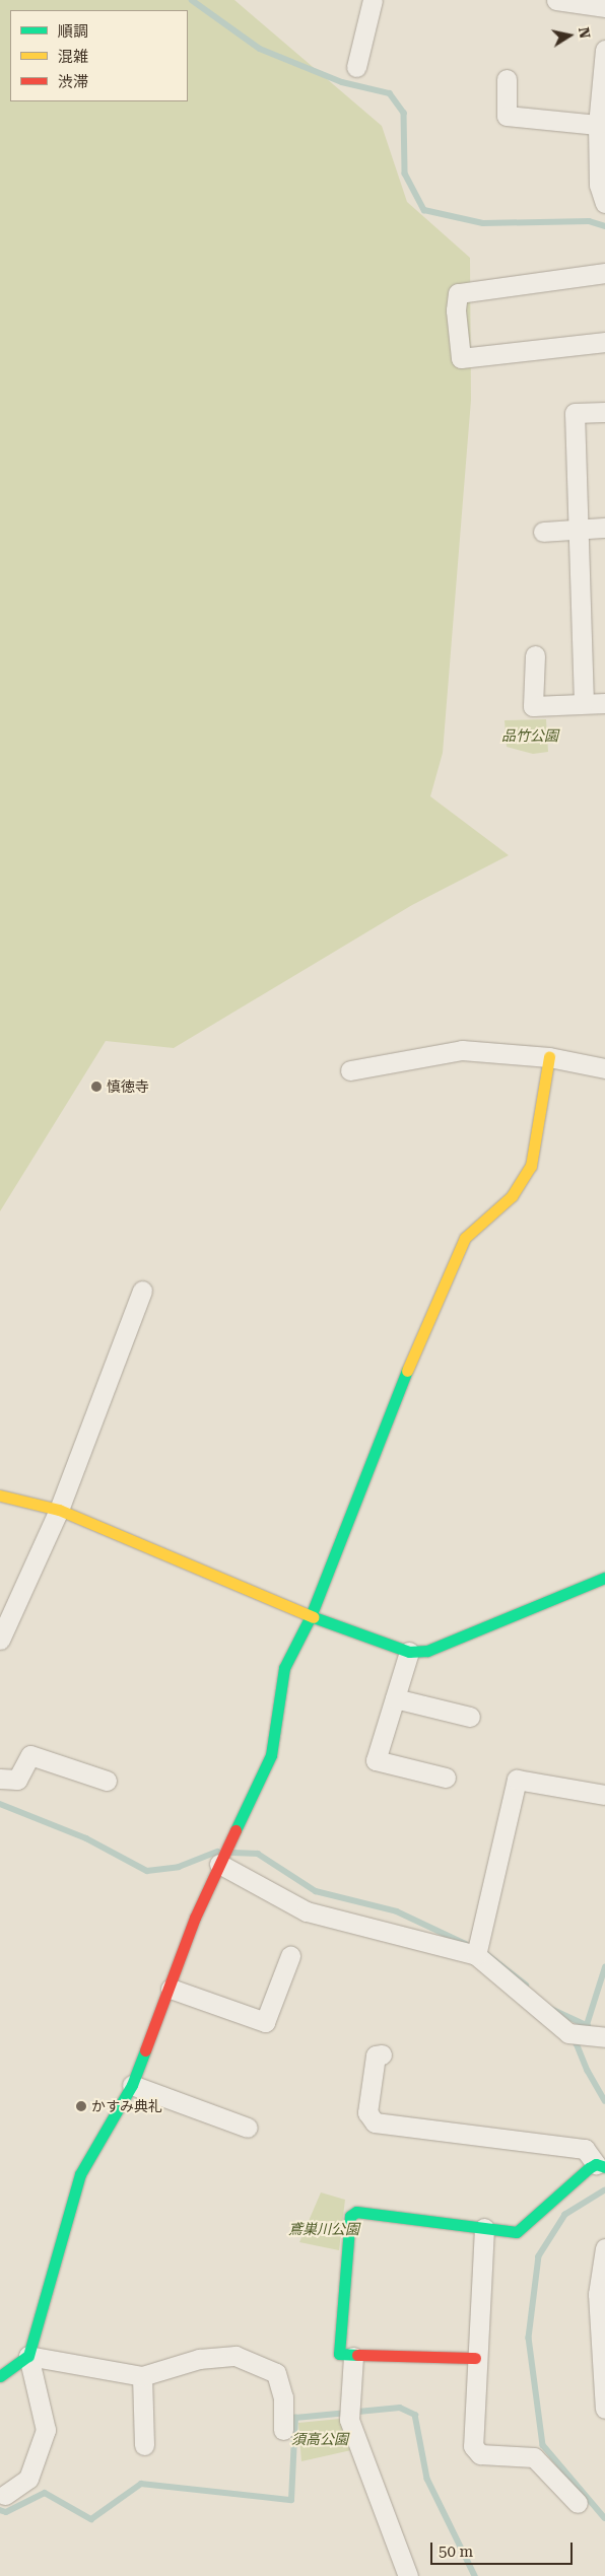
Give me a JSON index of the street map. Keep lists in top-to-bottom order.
{
  "parks": ["品竹公園", "鳶巣川公園", "須高公園"],
  "places": ["慎徳寺", "かすみ典礼"],
  "legend": ["順調", "混雑", "渋滞"],
  "scale_bar": "50 m",
  "north": "right"
}
